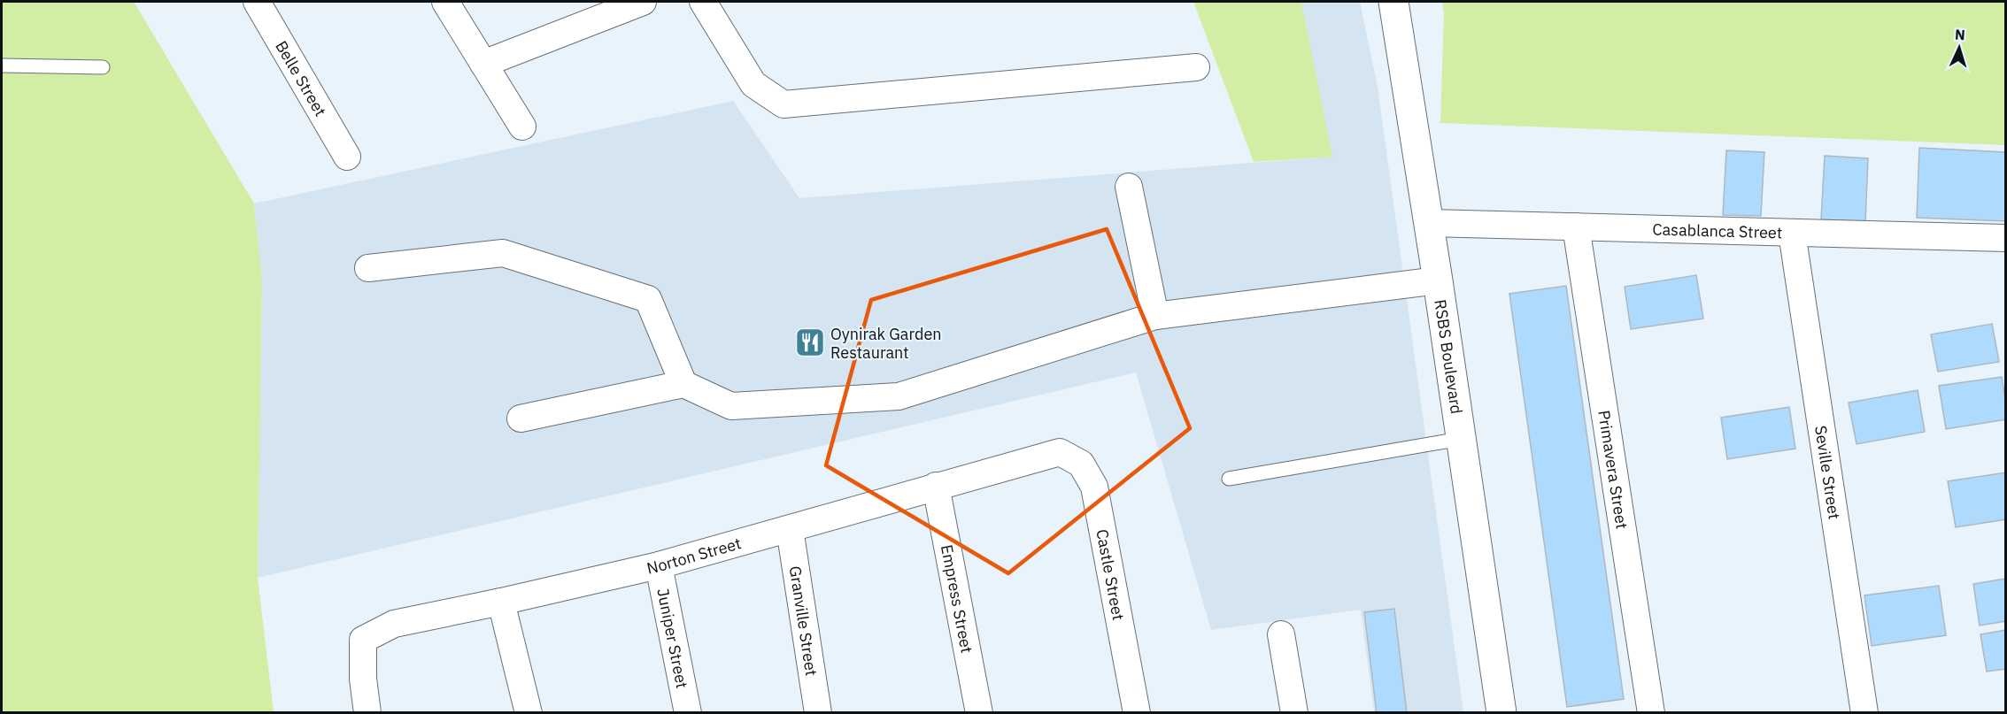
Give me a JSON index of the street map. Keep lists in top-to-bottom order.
{
  "streets": {
    "street": [
      "Belle Street",
      "Casablanca Street",
      "RSBS Boulevard",
      "Primavera Street",
      "Seville Street",
      "Norton Street",
      "Castle Street",
      "Empress Street",
      "Granville Street",
      "Juniper Street"
    ]
  },
  "crossings": [
    ["Casablanca Street", "RSBS Boulevard"],
    ["Casablanca Street", "Primavera Street"],
    ["Casablanca Street", "Seville Street"],
    ["Norton Street", "Castle Street"],
    ["Norton Street", "Empress Street"],
    ["Norton Street", "Granville Street"],
    ["Norton Street", "Juniper Street"]
  ],
  "places": {
    "restaurant": ["Oynirak Garden Restaurant"]
  },
  "north": "top"
}
